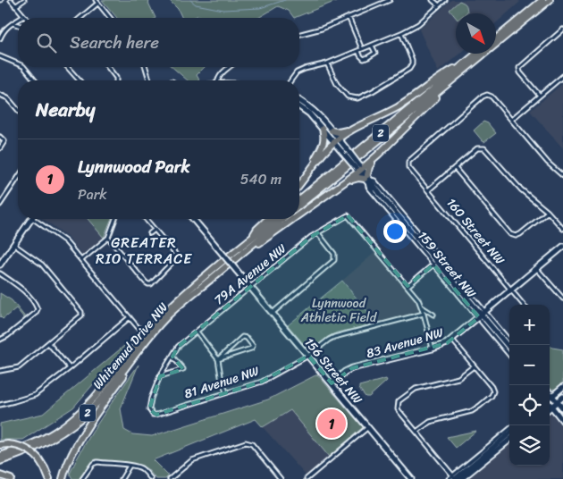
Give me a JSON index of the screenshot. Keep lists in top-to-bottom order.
{
  "streets": {
    "highway": ["2", "Whitemud Drive NW"],
    "street": [
      "160 Street NW",
      "159 Street NW",
      "79A Avenue NW",
      "83 Avenue NW",
      "156 Street NW",
      "81 Avenue NW"
    ]
  },
  "crossings": [
    ["160 Street NW", "83 Avenue NW"],
    ["159 Street NW", "83 Avenue NW"],
    ["79A Avenue NW", "156 Street NW"],
    ["79A Avenue NW", "81 Avenue NW"],
    ["83 Avenue NW", "156 Street NW"],
    ["156 Street NW", "81 Avenue NW"]
  ],
  "districts": ["GREATER RIO TERRACE"],
  "parks": ["Lynnwood Athletic Field"],
  "north": "bottom right",
  "page": {
    "search": "Search here",
    "heading": "Nearby",
    "list": [
      {
        "mark": "1",
        "name": "Lynnwood Park",
        "note": "Park",
        "value": "540 m"
      }
    ],
    "map_buttons": ["+", "−"],
    "pins": "1"
  }
}
